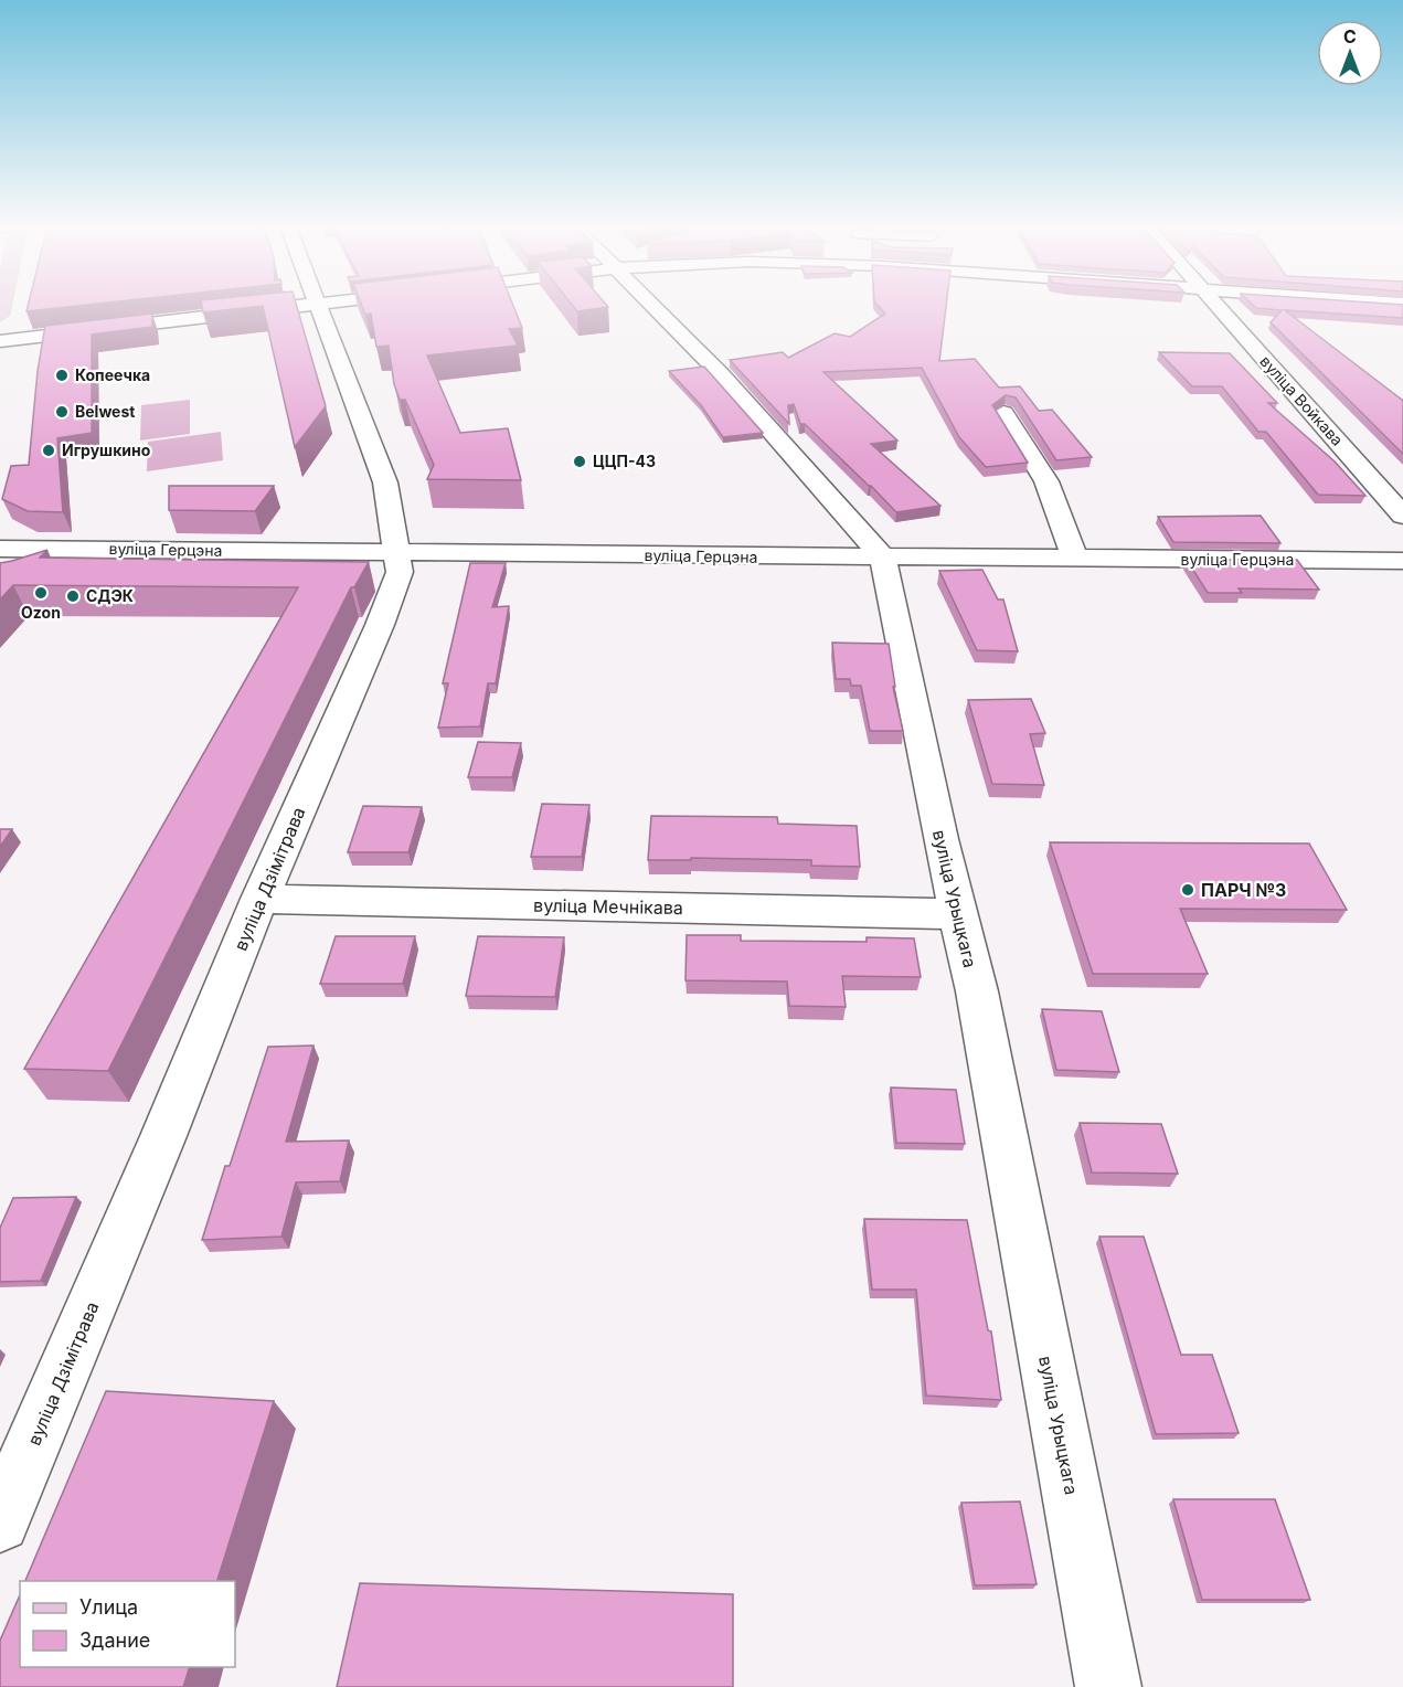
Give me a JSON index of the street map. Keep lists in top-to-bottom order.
{
  "streets": {
    "street": [
      "вуліца Войкава",
      "вуліца Герцэна",
      "вуліца Дзімітрава",
      "вуліца Урыцкага",
      "вуліца Мечнікава"
    ]
  },
  "crossings": [
    ["вуліца Герцэна", "вуліца Дзімітрава"],
    ["вуліца Герцэна", "вуліца Урыцкага"],
    ["вуліца Дзімітрава", "вуліца Мечнікава"],
    ["вуліца Урыцкага", "вуліца Мечнікава"]
  ],
  "places": [
    "Копеечка",
    "Belwest",
    "Игрушкино",
    "ЦЦП-43",
    "Ozon",
    "СДЭК",
    "ПАРЧ №3"
  ],
  "legend": ["Улица", "Здание"],
  "north": "top"
}
